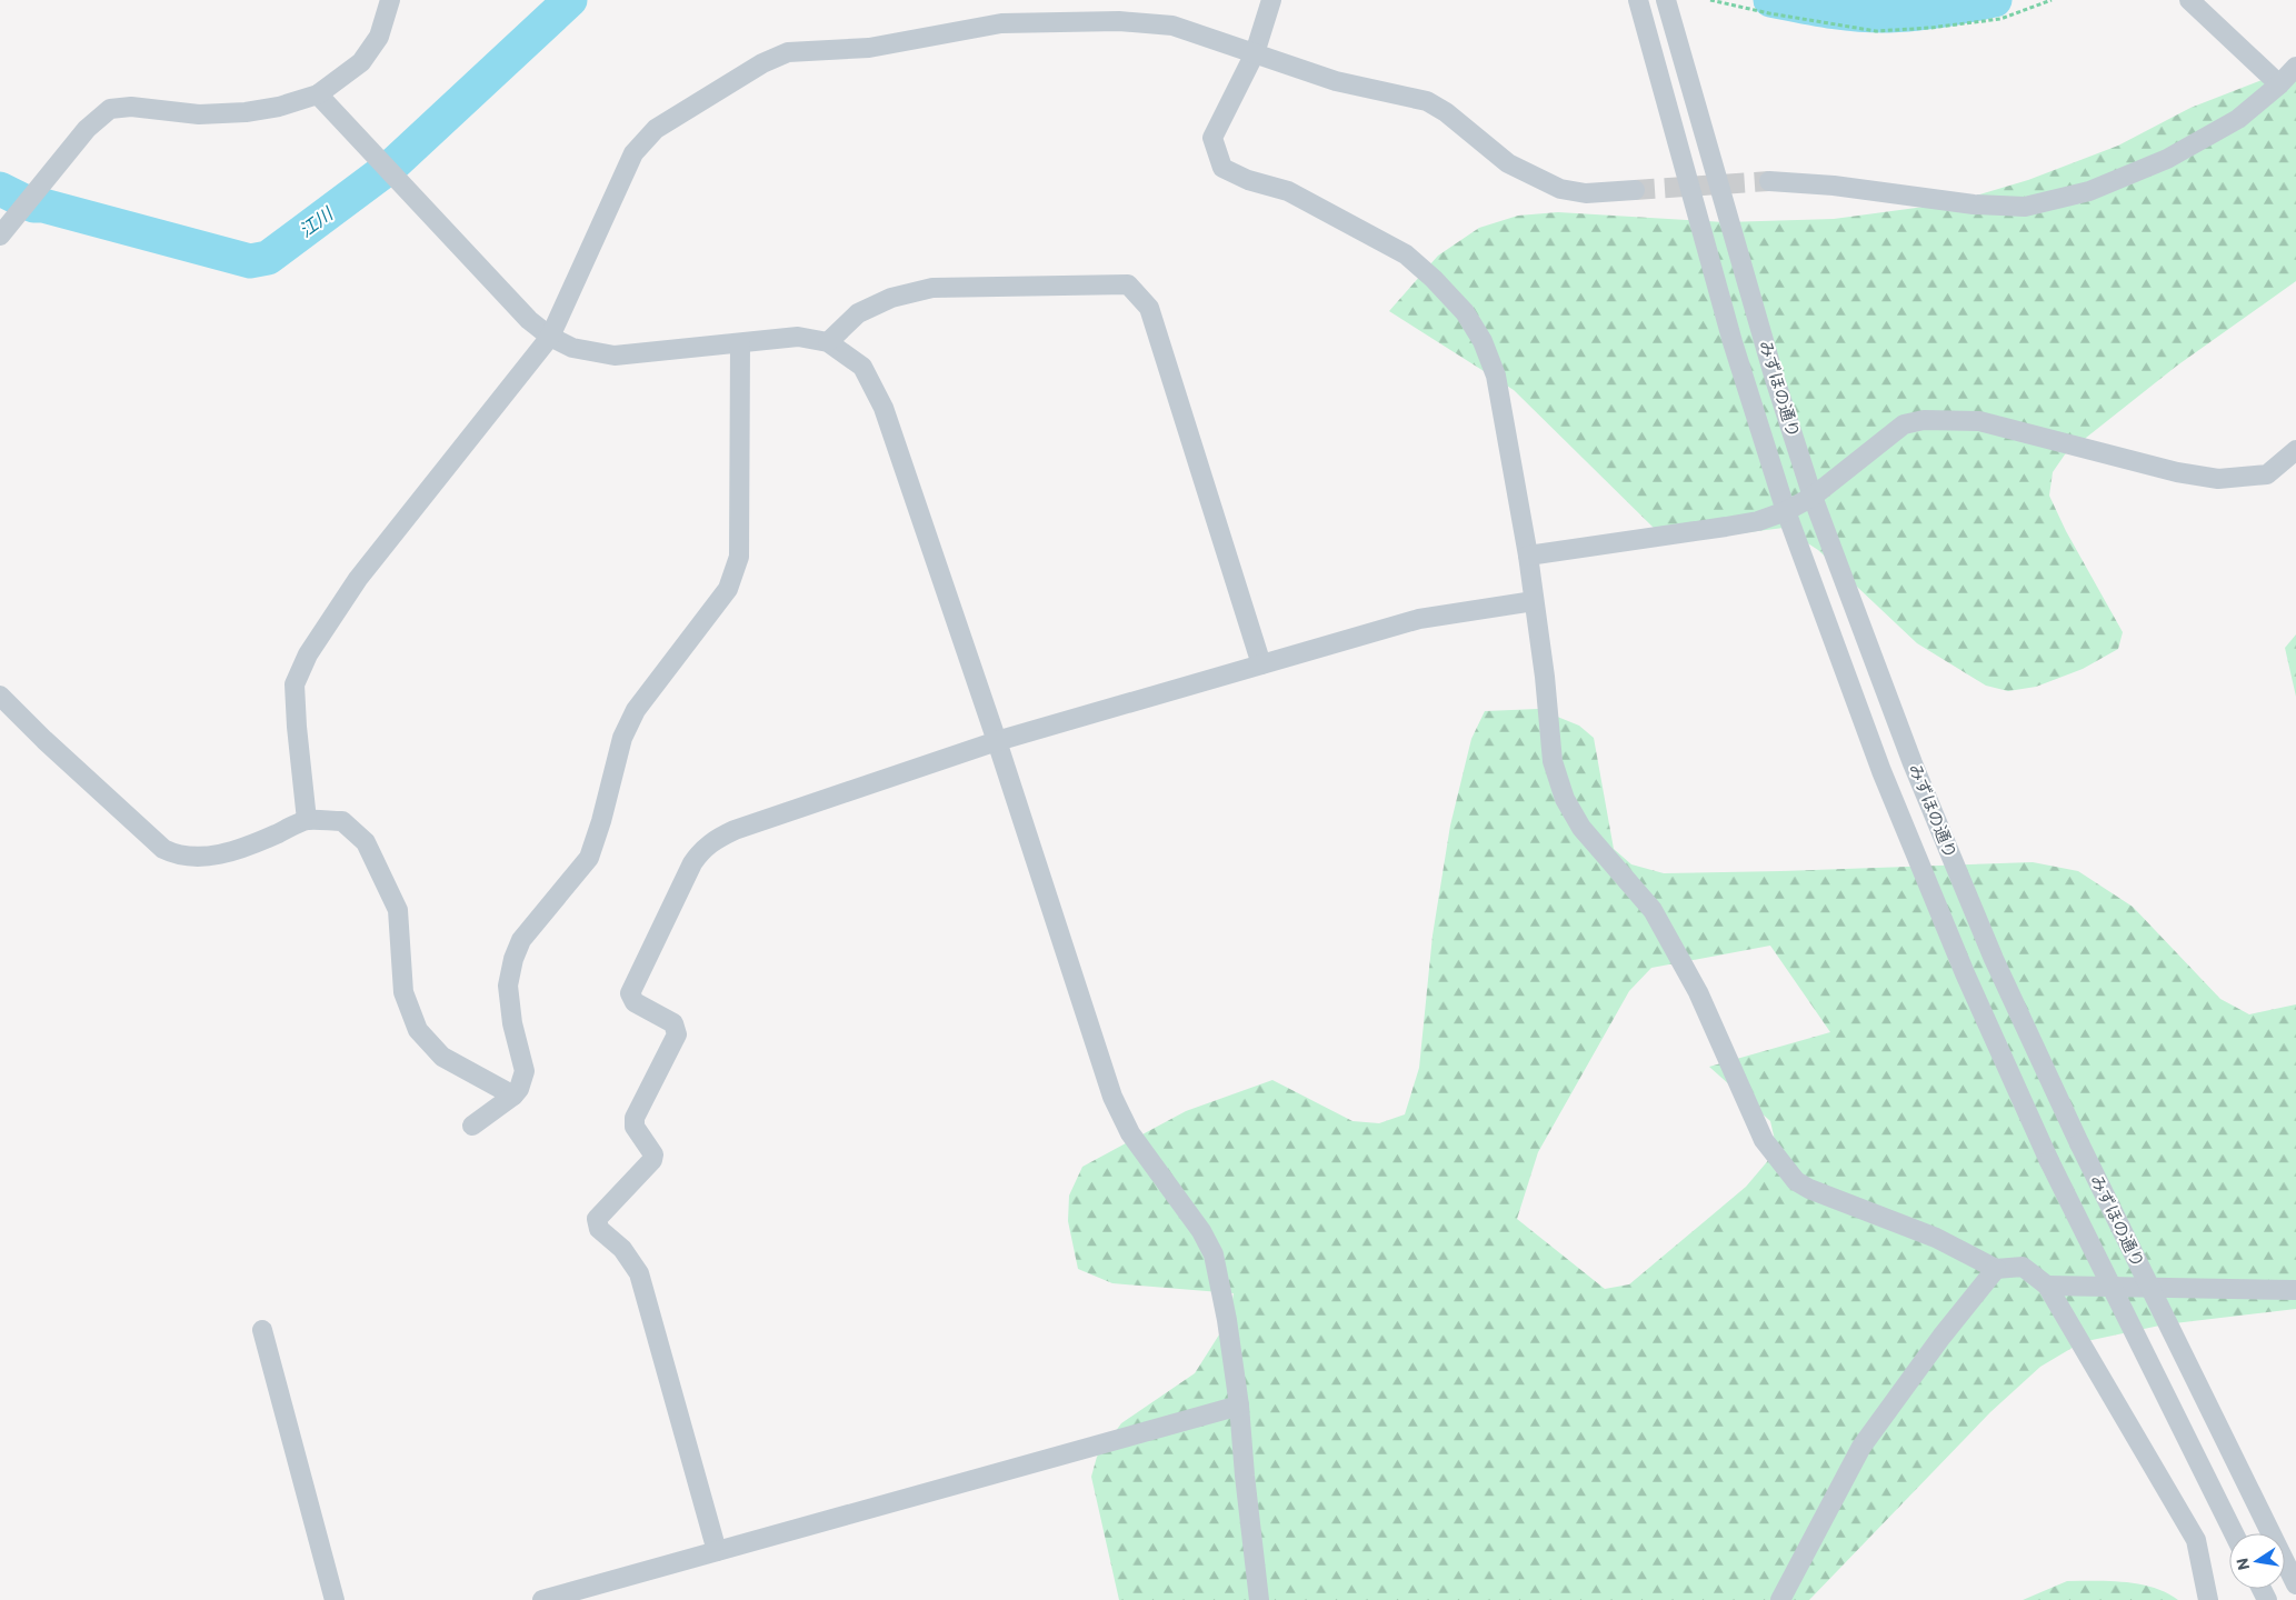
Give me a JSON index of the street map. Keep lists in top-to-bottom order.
{
  "streets": {
    "street": ["みずほの通り"]
  },
  "water": ["江川"],
  "north": "left"
}
